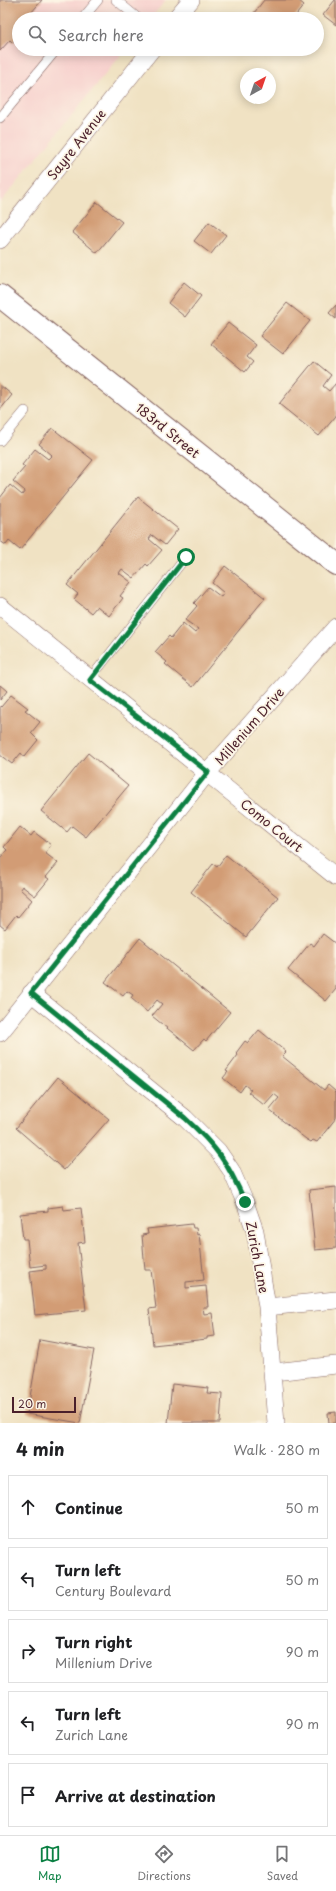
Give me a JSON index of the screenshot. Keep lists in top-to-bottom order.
{
  "streets": {
    "street": [
      "Sayre Avenue",
      "183rd Street",
      "Millenium Drive",
      "Como Court",
      "Zurich Lane"
    ]
  },
  "crossings": [
    ["Millenium Drive", "Como Court"],
    ["Millenium Drive", "Zurich Lane"]
  ],
  "scale_bar": "20 m",
  "north": "top right",
  "page": {
    "search": "Search here",
    "scale": "20 m",
    "heading": ["4 min", "Walk · 280 m"],
    "list": [
      ["Continue", "50 m"],
      ["Turn left", "Century Boulevard", "50 m"],
      ["Turn right", "Millenium Drive", "90 m"],
      ["Turn left", "Zurich Lane", "90 m"],
      "Arrive at destination"
    ],
    "nav": ["Map", "Directions", "Saved"]
  }
}
